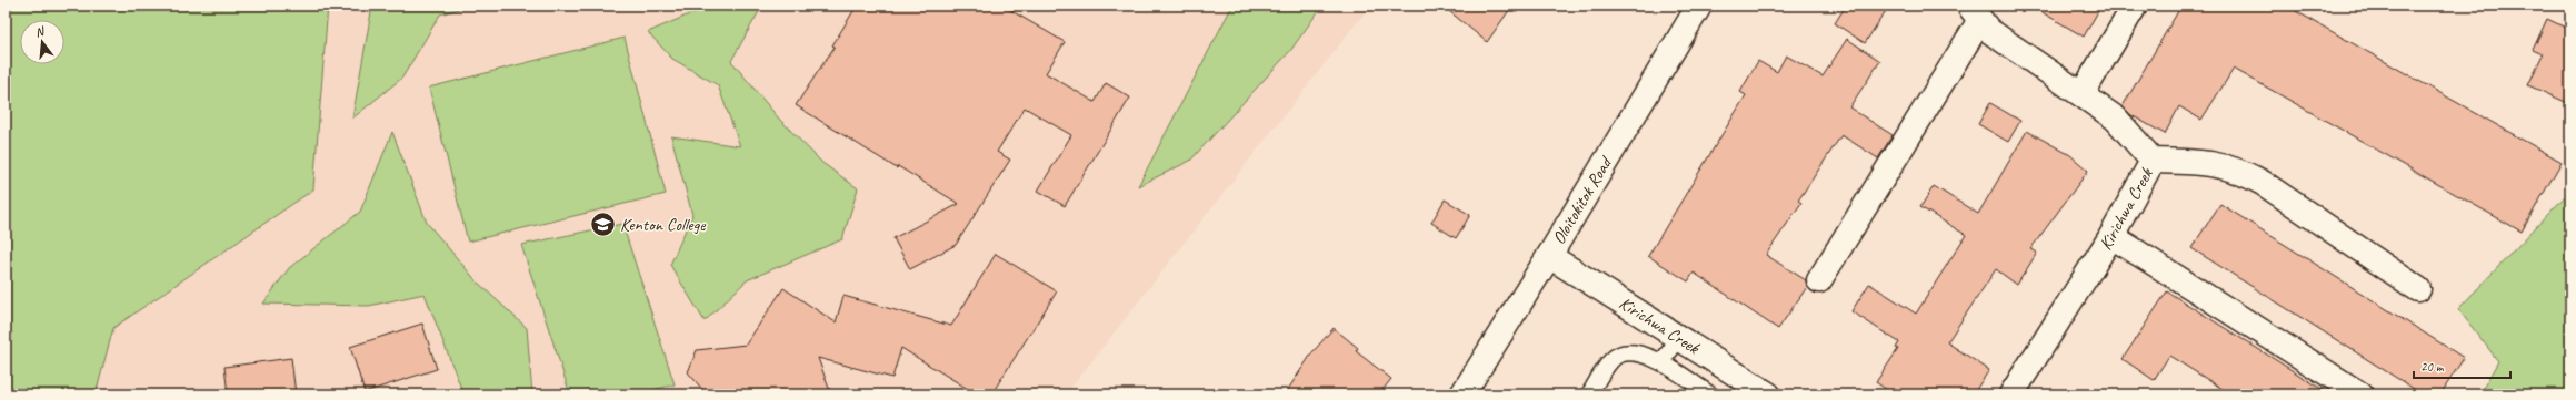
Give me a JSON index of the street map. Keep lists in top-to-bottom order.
{
  "streets": {
    "street": ["Oloitokitok Road", "Kirichwa Creek"]
  },
  "crossings": [
    ["Oloitokitok Road", "Kirichwa Creek"]
  ],
  "places": {
    "school or university": ["Kenton College"]
  },
  "scale_bar": "20 m",
  "north": "top"
}
